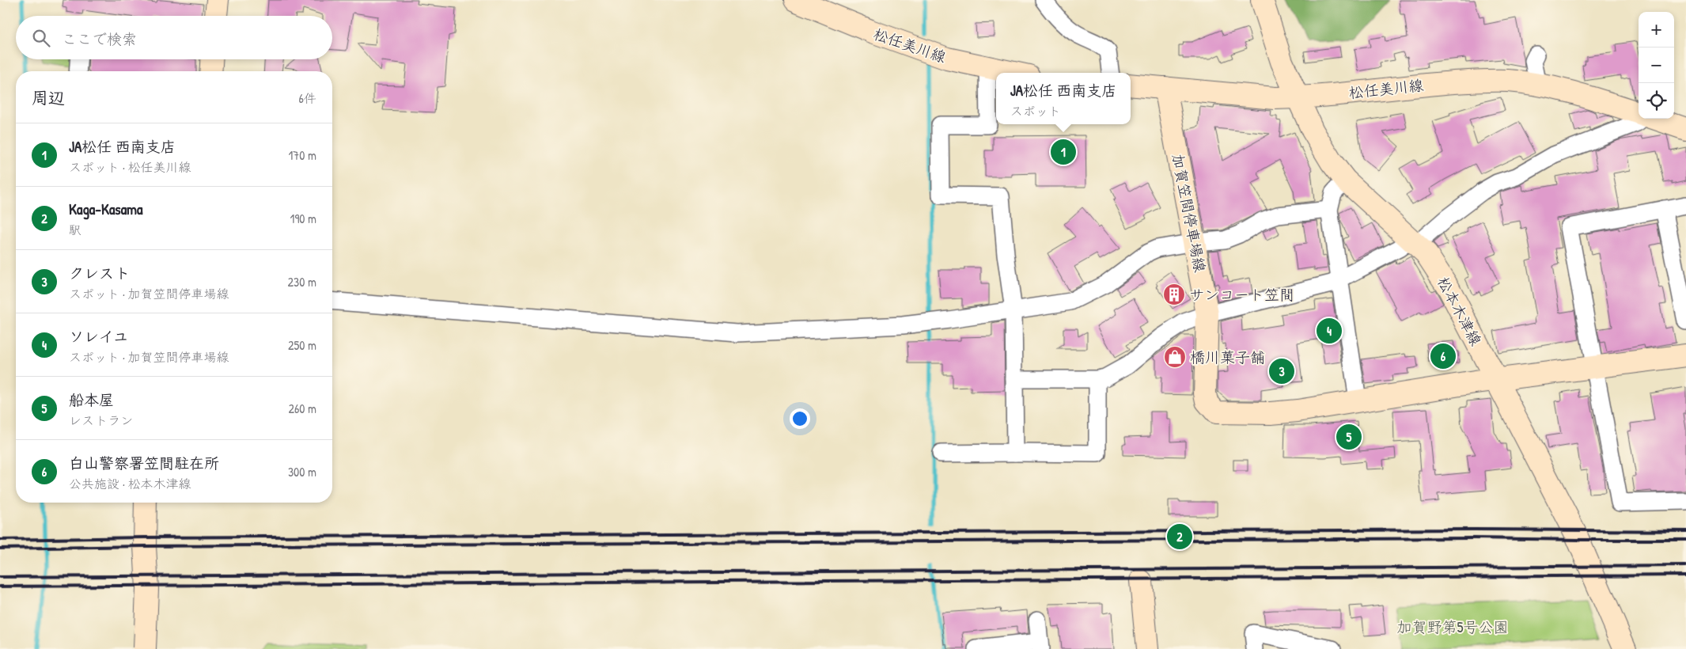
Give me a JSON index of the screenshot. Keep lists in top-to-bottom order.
{
  "streets": {
    "main road": ["松任美川線", "加賀笠間停車場線", "松本木津線"]
  },
  "crossings": [
    ["松任美川線", "加賀笠間停車場線"],
    ["松任美川線", "松本木津線"]
  ],
  "parks": ["加賀野第5号公園"],
  "places": {
    "building": ["サンコート笠間"],
    "shop": ["橋川菓子舗"]
  },
  "page": {
    "map_buttons": ["+", "−"],
    "search": "ここで検索",
    "heading": ["周辺", "6件"],
    "popup": ["JA松任 西南支店", "スポット"],
    "list": [
      {
        "mark": "1",
        "name": "JA松任 西南支店",
        "note": "スポット · 松任美川線",
        "value": "170 m"
      },
      {
        "mark": "2",
        "name": "Kaga-Kasama",
        "note": "駅",
        "value": "190 m"
      },
      {
        "mark": "3",
        "name": "クレスト",
        "note": "スポット · 加賀笠間停車場線",
        "value": "230 m"
      },
      {
        "mark": "4",
        "name": "ソレイユ",
        "note": "スポット · 加賀笠間停車場線",
        "value": "250 m"
      },
      {
        "mark": "5",
        "name": "船本屋",
        "note": "レストラン",
        "value": "260 m"
      },
      {
        "mark": "6",
        "name": "白山警察署笠間駐在所",
        "note": "公共施設 · 松本木津線",
        "value": "300 m"
      }
    ],
    "pins": [
      "1",
      "4",
      "6",
      "3",
      "5",
      "2"
    ]
  }
}
